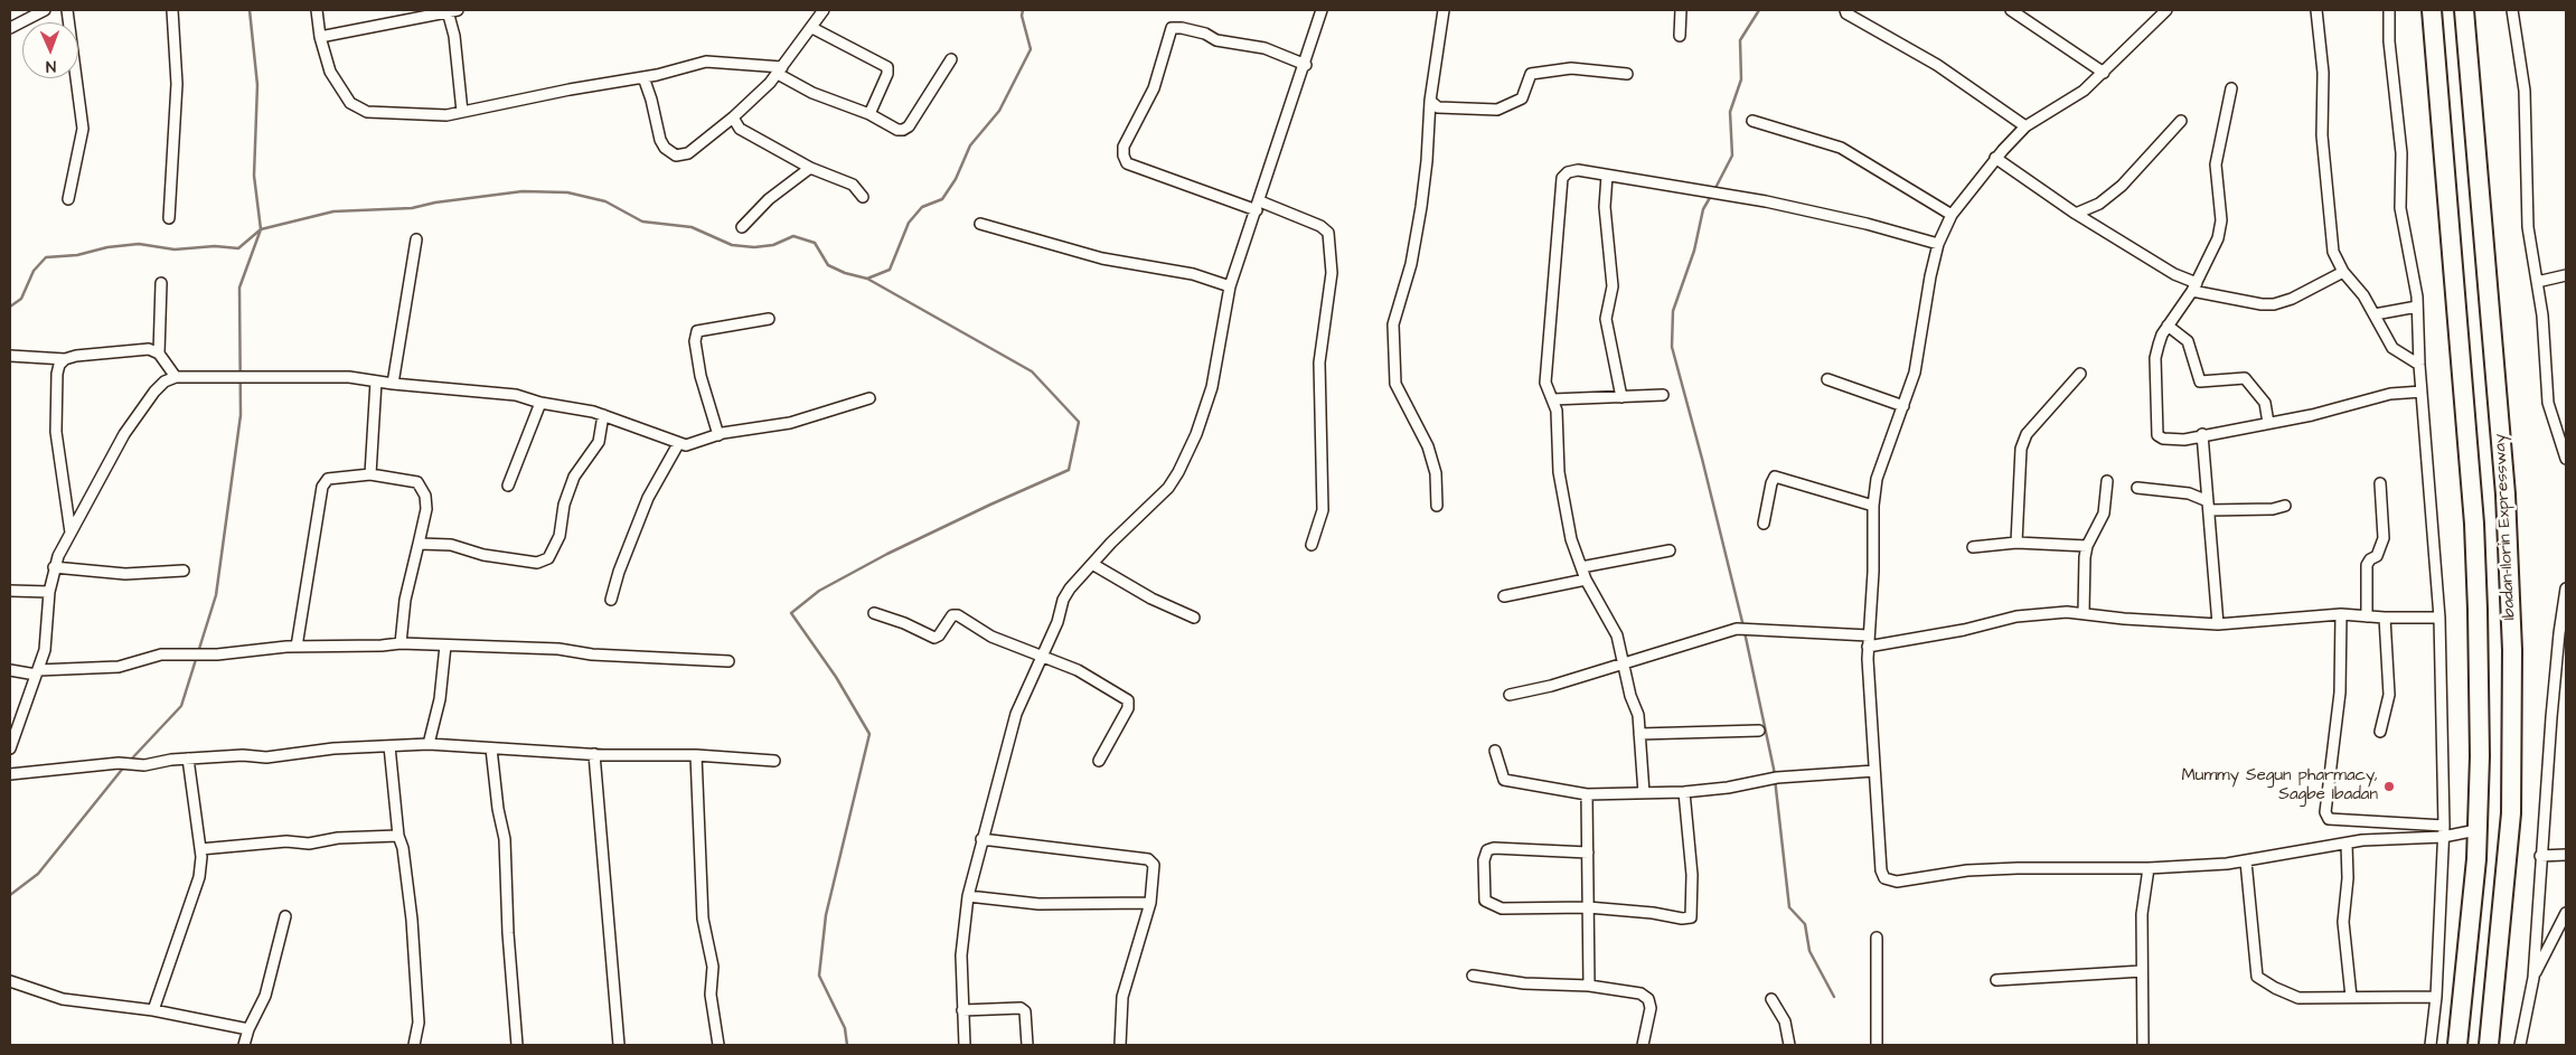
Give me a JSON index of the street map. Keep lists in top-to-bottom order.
{
  "streets": {
    "highway": ["Ibadan-Ilorin Expressway"]
  },
  "places": ["Mummy Segun pharmacy, Sagbe Ibadan"],
  "north": "bottom"
}
